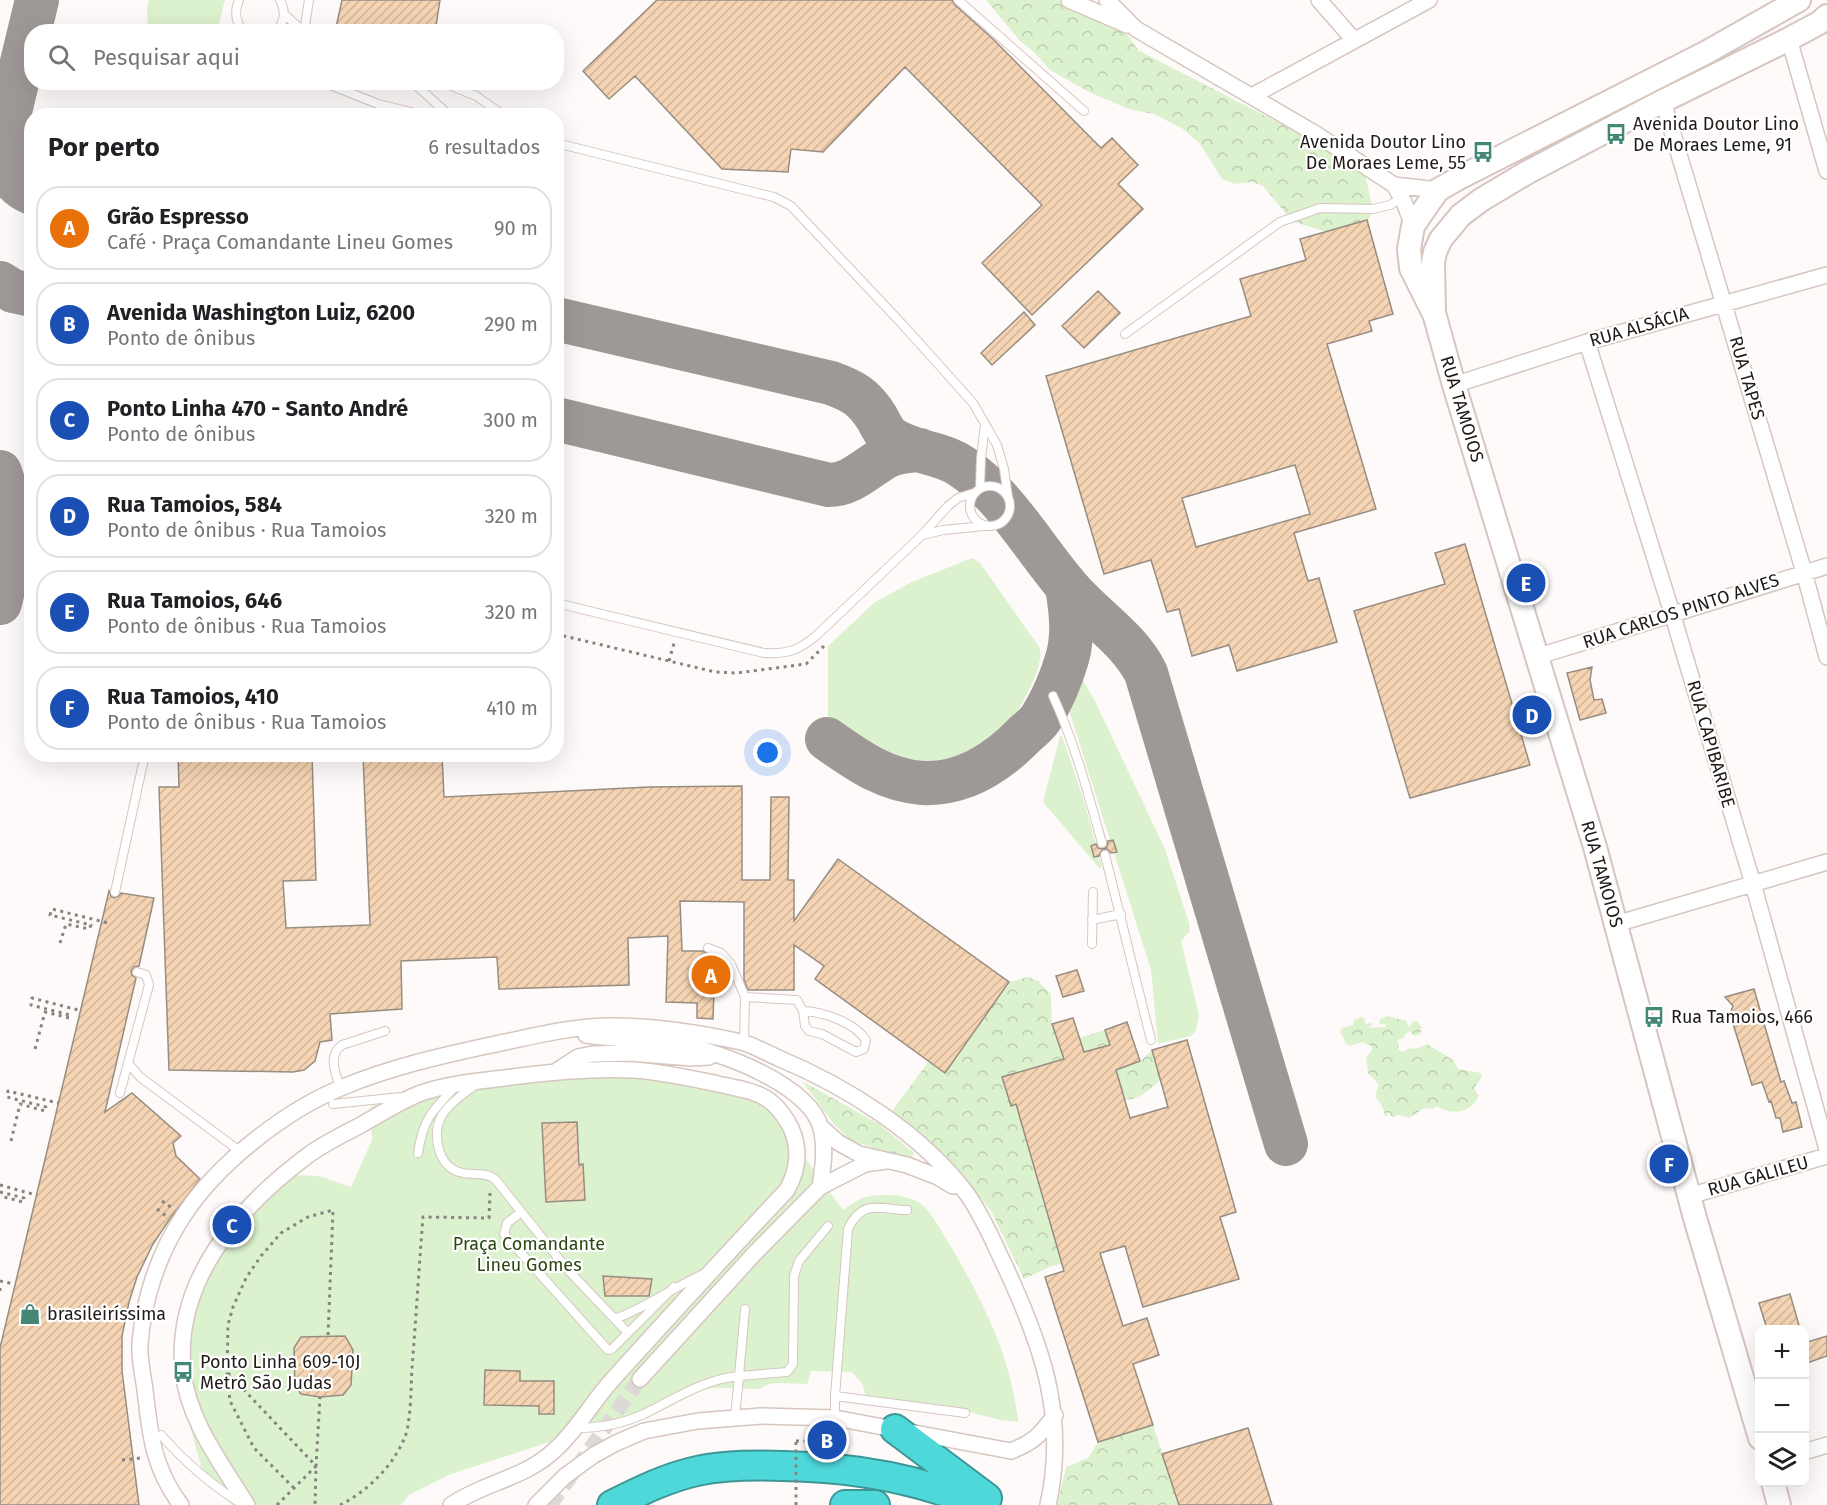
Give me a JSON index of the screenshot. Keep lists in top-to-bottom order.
{
  "streets": {
    "main road": ["RUA TAMOIOS"],
    "street": [
      "RUA ALSÁCIA",
      "RUA TAPES",
      "RUA CARLOS PINTO ALVES",
      "RUA CAPIBARIBE",
      "RUA GALILEU"
    ]
  },
  "crossings": [
    ["RUA ALSÁCIA", "RUA TAPES"],
    ["RUA ALSÁCIA", "RUA TAMOIOS"],
    ["RUA ALSÁCIA", "RUA CAPIBARIBE"],
    ["RUA TAPES", "RUA TAMOIOS"],
    ["RUA TAPES", "RUA CARLOS PINTO ALVES"],
    ["RUA TAMOIOS", "RUA CARLOS PINTO ALVES"],
    ["RUA TAMOIOS", "RUA GALILEU"],
    ["RUA CARLOS PINTO ALVES", "RUA CAPIBARIBE"]
  ],
  "parks": ["Praça Comandante Lineu Gomes"],
  "places": {
    "bus stop": [
      "Avenida Doutor Lino De Moraes Leme, 91",
      "Avenida Doutor Lino De Moraes Leme, 55",
      "Rua Tamoios, 466",
      "Ponto Linha 609-10J Metrô São Judas"
    ],
    "shop": ["brasileiríssima"]
  },
  "page": {
    "search": "Pesquisar aqui",
    "heading": ["Por perto", "6 resultados"],
    "list": [
      {
        "mark": "A",
        "name": "Grão Espresso",
        "note": "Café · Praça Comandante Lineu Gomes",
        "value": "90 m"
      },
      {
        "mark": "B",
        "name": "Avenida Washington Luiz, 6200",
        "note": "Ponto de ônibus",
        "value": "290 m"
      },
      {
        "mark": "C",
        "name": "Ponto Linha 470 - Santo André",
        "note": "Ponto de ônibus",
        "value": "300 m"
      },
      {
        "mark": "D",
        "name": "Rua Tamoios, 584",
        "note": "Ponto de ônibus · Rua Tamoios",
        "value": "320 m"
      },
      {
        "mark": "E",
        "name": "Rua Tamoios, 646",
        "note": "Ponto de ônibus · Rua Tamoios",
        "value": "320 m"
      },
      {
        "mark": "F",
        "name": "Rua Tamoios, 410",
        "note": "Ponto de ônibus · Rua Tamoios",
        "value": "410 m"
      }
    ],
    "pins": [
      "E",
      "D",
      "A",
      "F",
      "C",
      "B"
    ],
    "map_buttons": ["+", "−"]
  }
}
